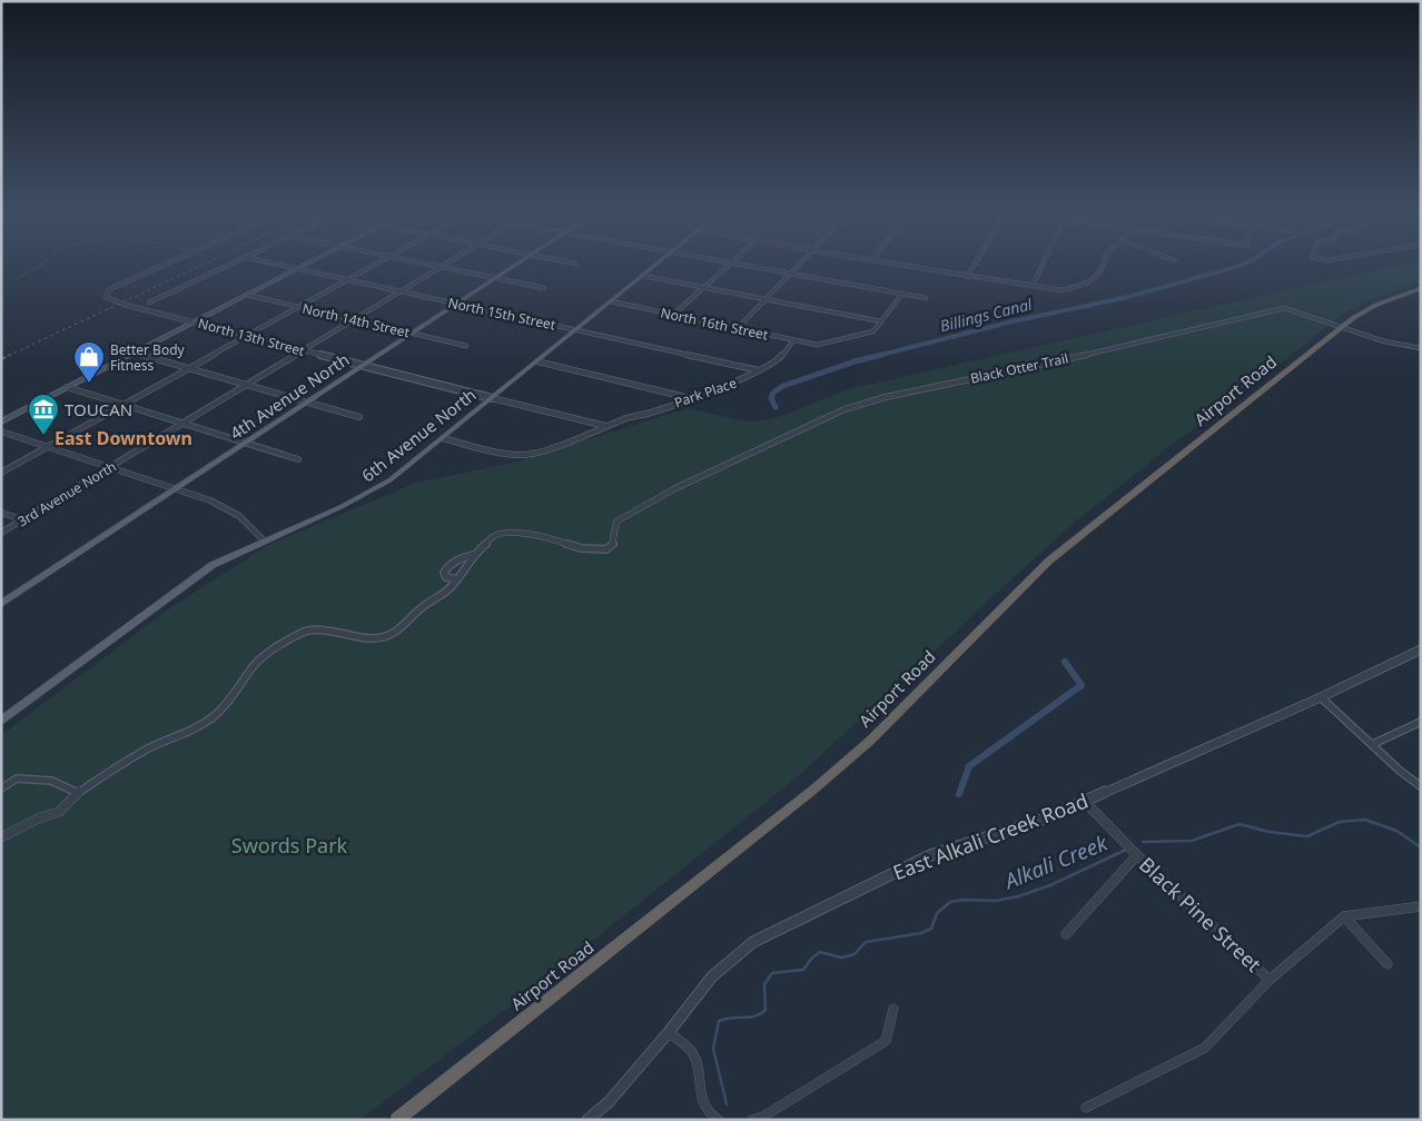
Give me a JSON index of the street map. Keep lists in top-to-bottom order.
{
  "streets": {
    "highway": ["Airport Road"],
    "main road": ["4th Avenue North", "6th Avenue North"],
    "street": [
      "North 15th Street",
      "North 14th Street",
      "North 16th Street",
      "North 13th Street",
      "Black Otter Trail",
      "Park Place",
      "3rd Avenue North",
      "East Alkali Creek Road",
      "Black Pine Street"
    ]
  },
  "crossings": [
    ["North 15th Street", "Park Place"],
    ["North 15th Street", "4th Avenue North"],
    ["North 15th Street", "6th Avenue North"],
    ["North 15th Street", "3rd Avenue North"],
    ["North 14th Street", "4th Avenue North"],
    ["North 14th Street", "3rd Avenue North"],
    ["North 16th Street", "Park Place"],
    ["North 16th Street", "6th Avenue North"],
    ["North 13th Street", "Park Place"],
    ["North 13th Street", "4th Avenue North"],
    ["North 13th Street", "6th Avenue North"],
    ["North 13th Street", "3rd Avenue North"],
    ["Black Otter Trail", "Airport Road"],
    ["Park Place", "6th Avenue North"],
    ["East Alkali Creek Road", "Black Pine Street"]
  ],
  "districts": ["East Downtown"],
  "water": ["Billings Canal", "Alkali Creek"],
  "parks": ["Swords Park"],
  "places": {
    "shop": ["Better Body Fitness"],
    "museum": ["TOUCAN"]
  }
}
